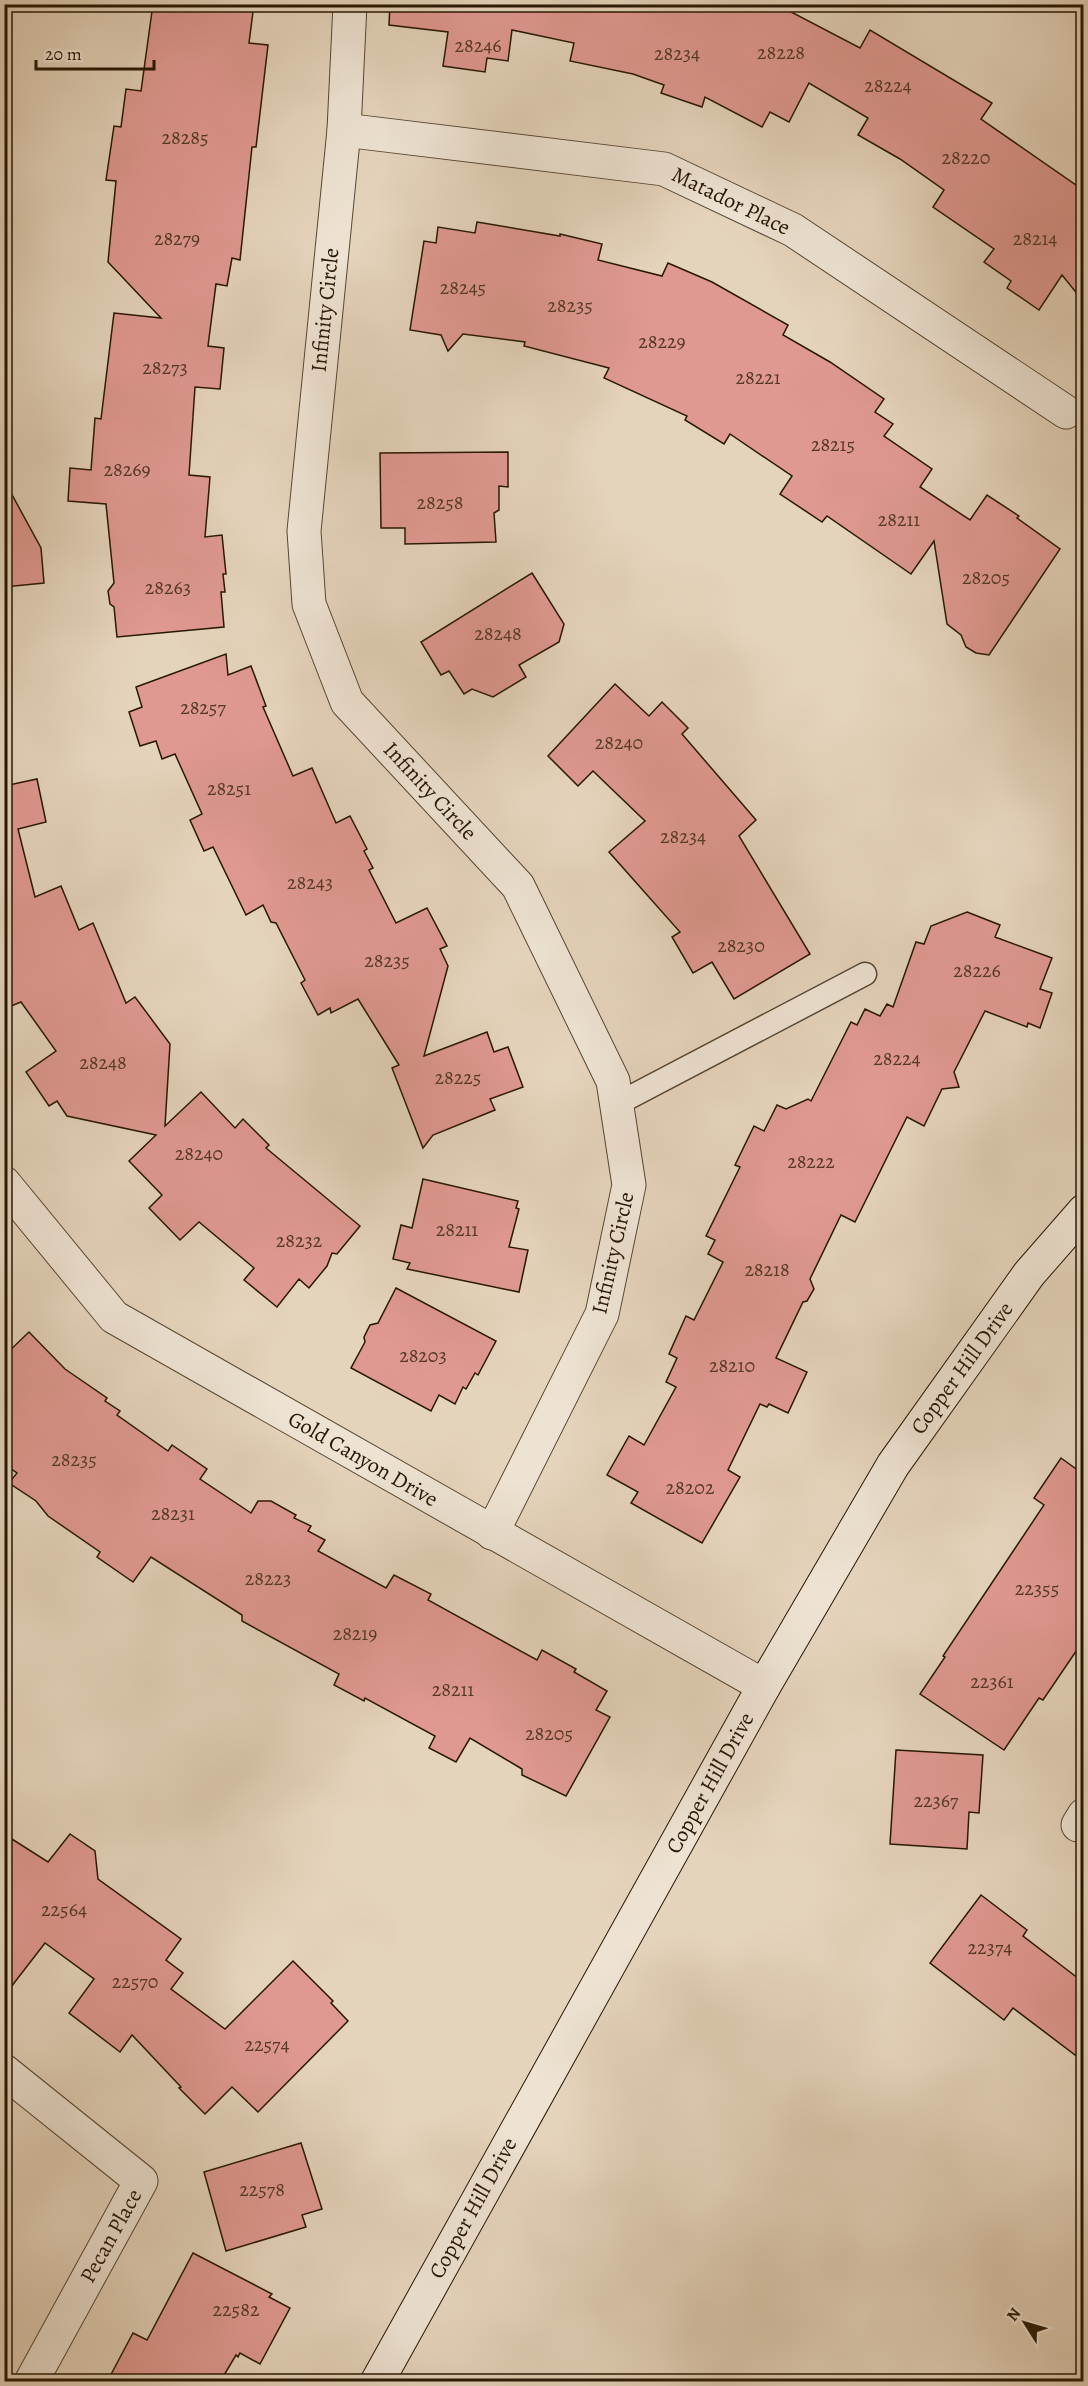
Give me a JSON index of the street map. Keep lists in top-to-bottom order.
{
  "streets": {
    "street": [
      "Matador Place",
      "Infinity Circle",
      "Copper Hill Drive",
      "Gold Canyon Drive",
      "Pecan Place"
    ]
  },
  "crossings": [
    ["Matador Place", "Infinity Circle"],
    ["Infinity Circle", "Gold Canyon Drive"],
    ["Copper Hill Drive", "Gold Canyon Drive"]
  ],
  "house_numbers": [
    "28246",
    "28228",
    "28234",
    "28224",
    "28285",
    "28220",
    "28279",
    "28214",
    "28245",
    "28235",
    "28229",
    "28273",
    "28221",
    "28215",
    "28269",
    "28258",
    "28211",
    "28205",
    "28263",
    "28248",
    "28257",
    "28240",
    "28251",
    "28234",
    "28243",
    "28230",
    "28235",
    "28226",
    "28224",
    "28248",
    "28225",
    "28240",
    "28222",
    "28211",
    "28232",
    "28218",
    "28203",
    "28210",
    "28235",
    "28202",
    "28231",
    "28223",
    "22355",
    "28219",
    "22361",
    "28211",
    "28205",
    "22367",
    "22564",
    "22374",
    "22570",
    "22574",
    "22578",
    "22582"
  ],
  "scale_bar": "20 m",
  "north": "top left"
}
